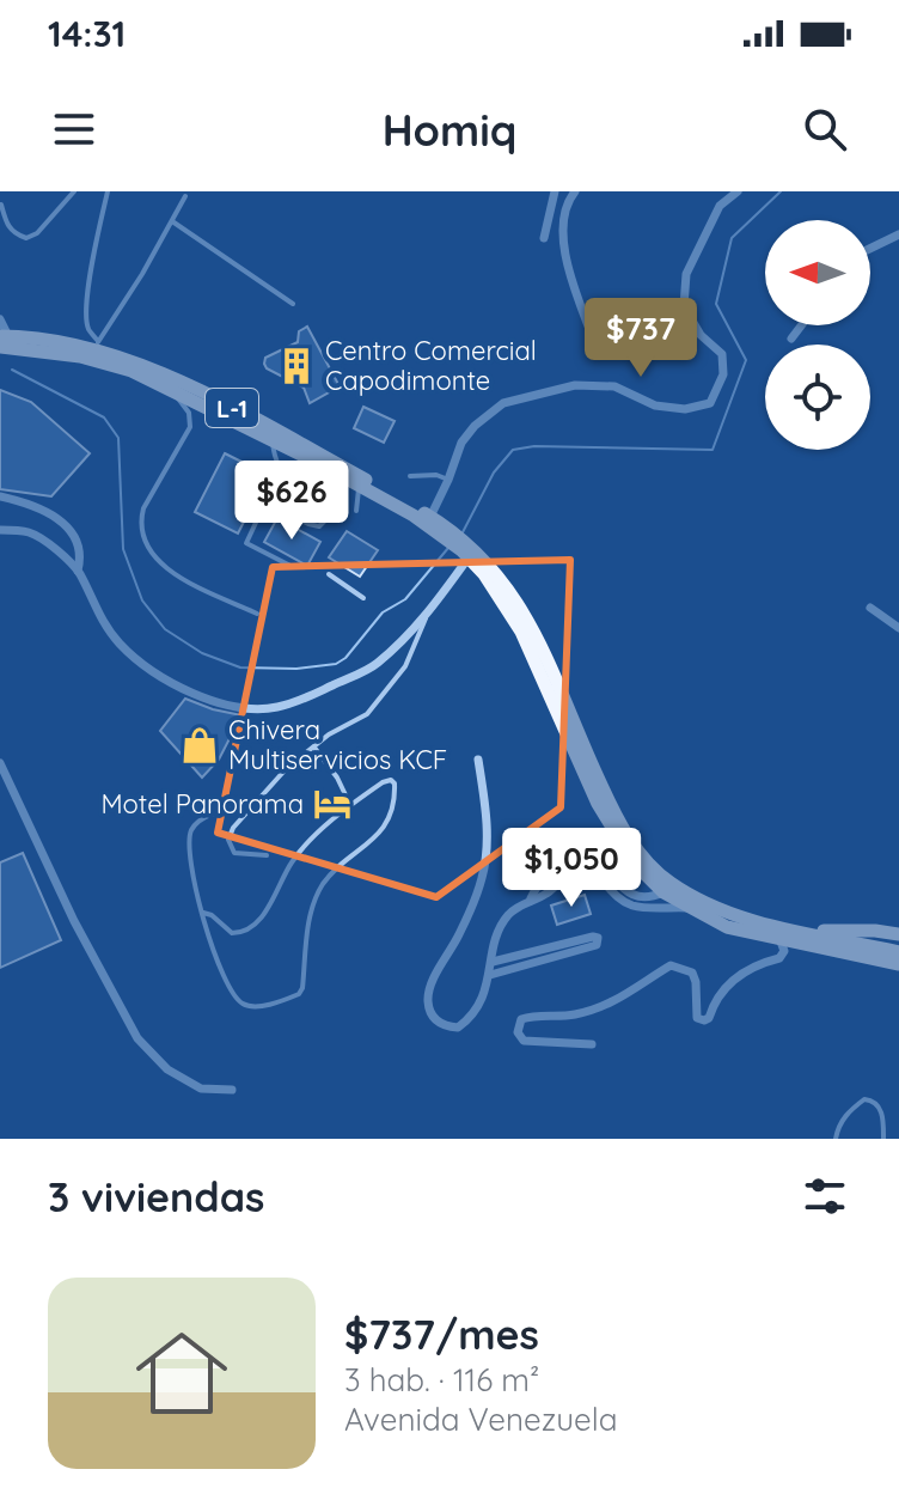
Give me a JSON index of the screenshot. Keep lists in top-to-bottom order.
{
  "streets": {
    "main road": ["L-1"]
  },
  "places": {
    "building": ["Centro Comercial Capodimonte"],
    "shop": ["Chivera Multiservicios KCF"],
    "hotel": ["Motel Panorama"]
  },
  "north": "left",
  "page": {
    "status": "14:31",
    "header": "Homiq",
    "price": ["$737", "$626", "$1,050"],
    "heading": "3 viviendas",
    "list": [
      {
        "name": "$737/mes",
        "note": "3 hab. · 116 m² · Avenida Venezuela"
      }
    ]
  }
}
